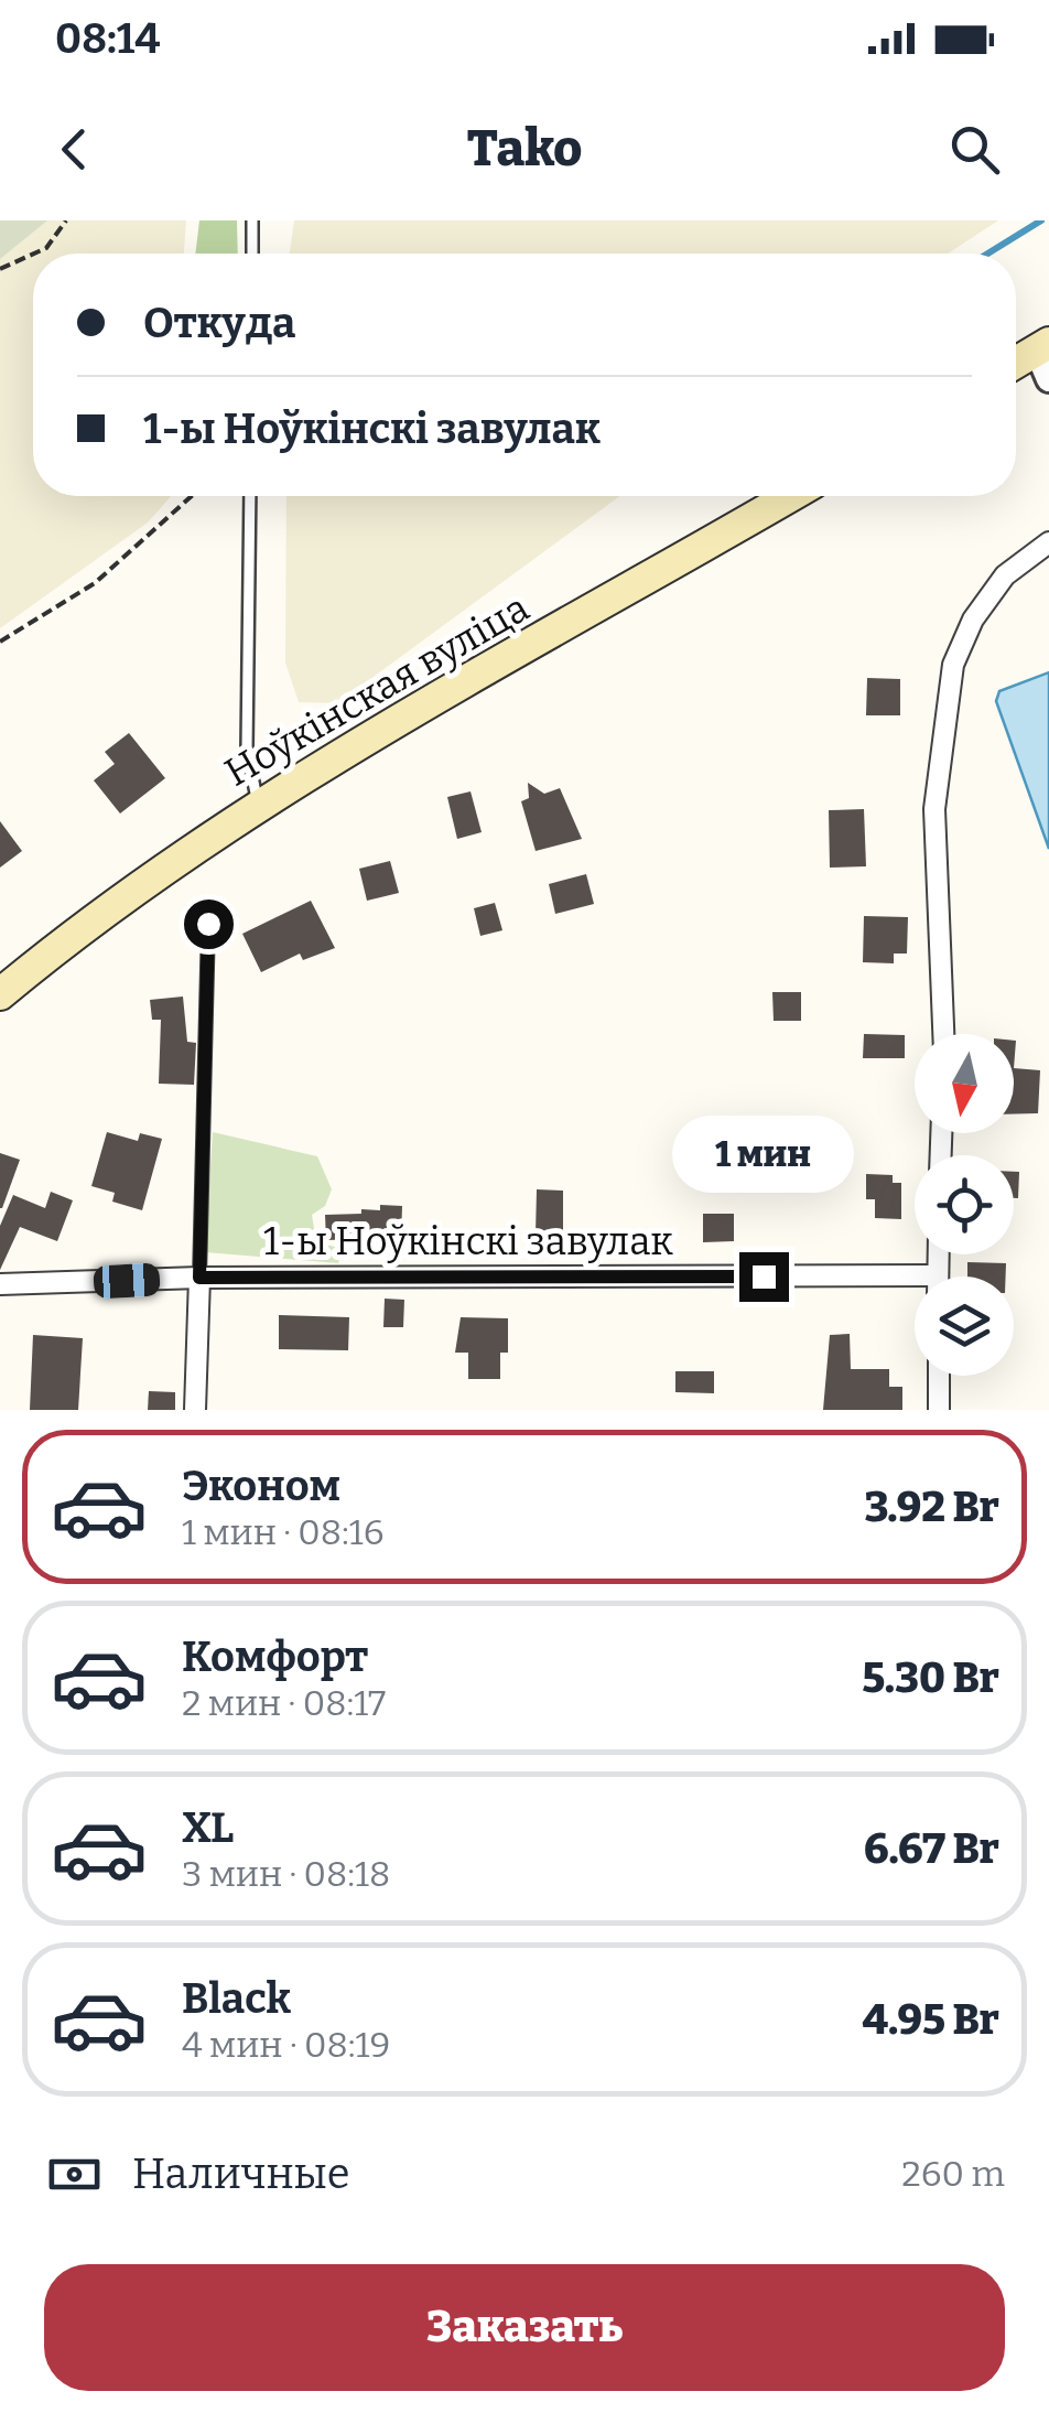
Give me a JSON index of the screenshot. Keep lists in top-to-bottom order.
{
  "streets": {
    "main road": ["Ноўкінская вуліца"],
    "street": ["1-ы Ноўкінскі завулак"]
  },
  "north": "bottom",
  "page": {
    "status": "08:14",
    "header": "Tako",
    "banner": ["Откуда", "1-ы Ноўкінскі завулак"],
    "bubble": "1 мин",
    "list": [
      {
        "name": "Эконом",
        "note": "1 мин · 08:16",
        "value": "3.92 Br"
      },
      {
        "name": "Комфорт",
        "note": "2 мин · 08:17",
        "value": "5.30 Br"
      },
      {
        "name": "XL",
        "note": "3 мин · 08:18",
        "value": "6.67 Br"
      },
      {
        "name": "Black",
        "note": "4 мин · 08:19",
        "value": "4.95 Br"
      }
    ],
    "pay": ["Наличные", "260 m"],
    "buttons": "Заказать"
  }
}
